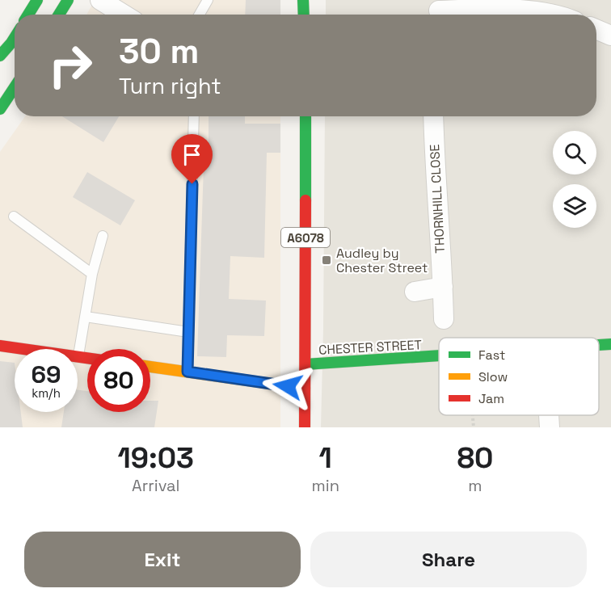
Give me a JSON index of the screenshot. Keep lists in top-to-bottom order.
{
  "streets": {
    "main road": ["A6078", "CHESTER STREET"],
    "street": ["THORNHILL CLOSE"]
  },
  "crossings": [
    ["A6078", "CHESTER STREET"]
  ],
  "places": {
    "transit": ["Audley by Chester Street"]
  },
  "legend": ["Fast", "Slow", "Jam"],
  "page": {
    "turn": ["30 m", "Turn right"],
    "speed": "69 km/h",
    "limit": "80",
    "eta": [
      "19:03",
      "Arrival",
      "1",
      "min",
      "80",
      "m"
    ],
    "buttons": ["Exit", "Share"]
  }
}
